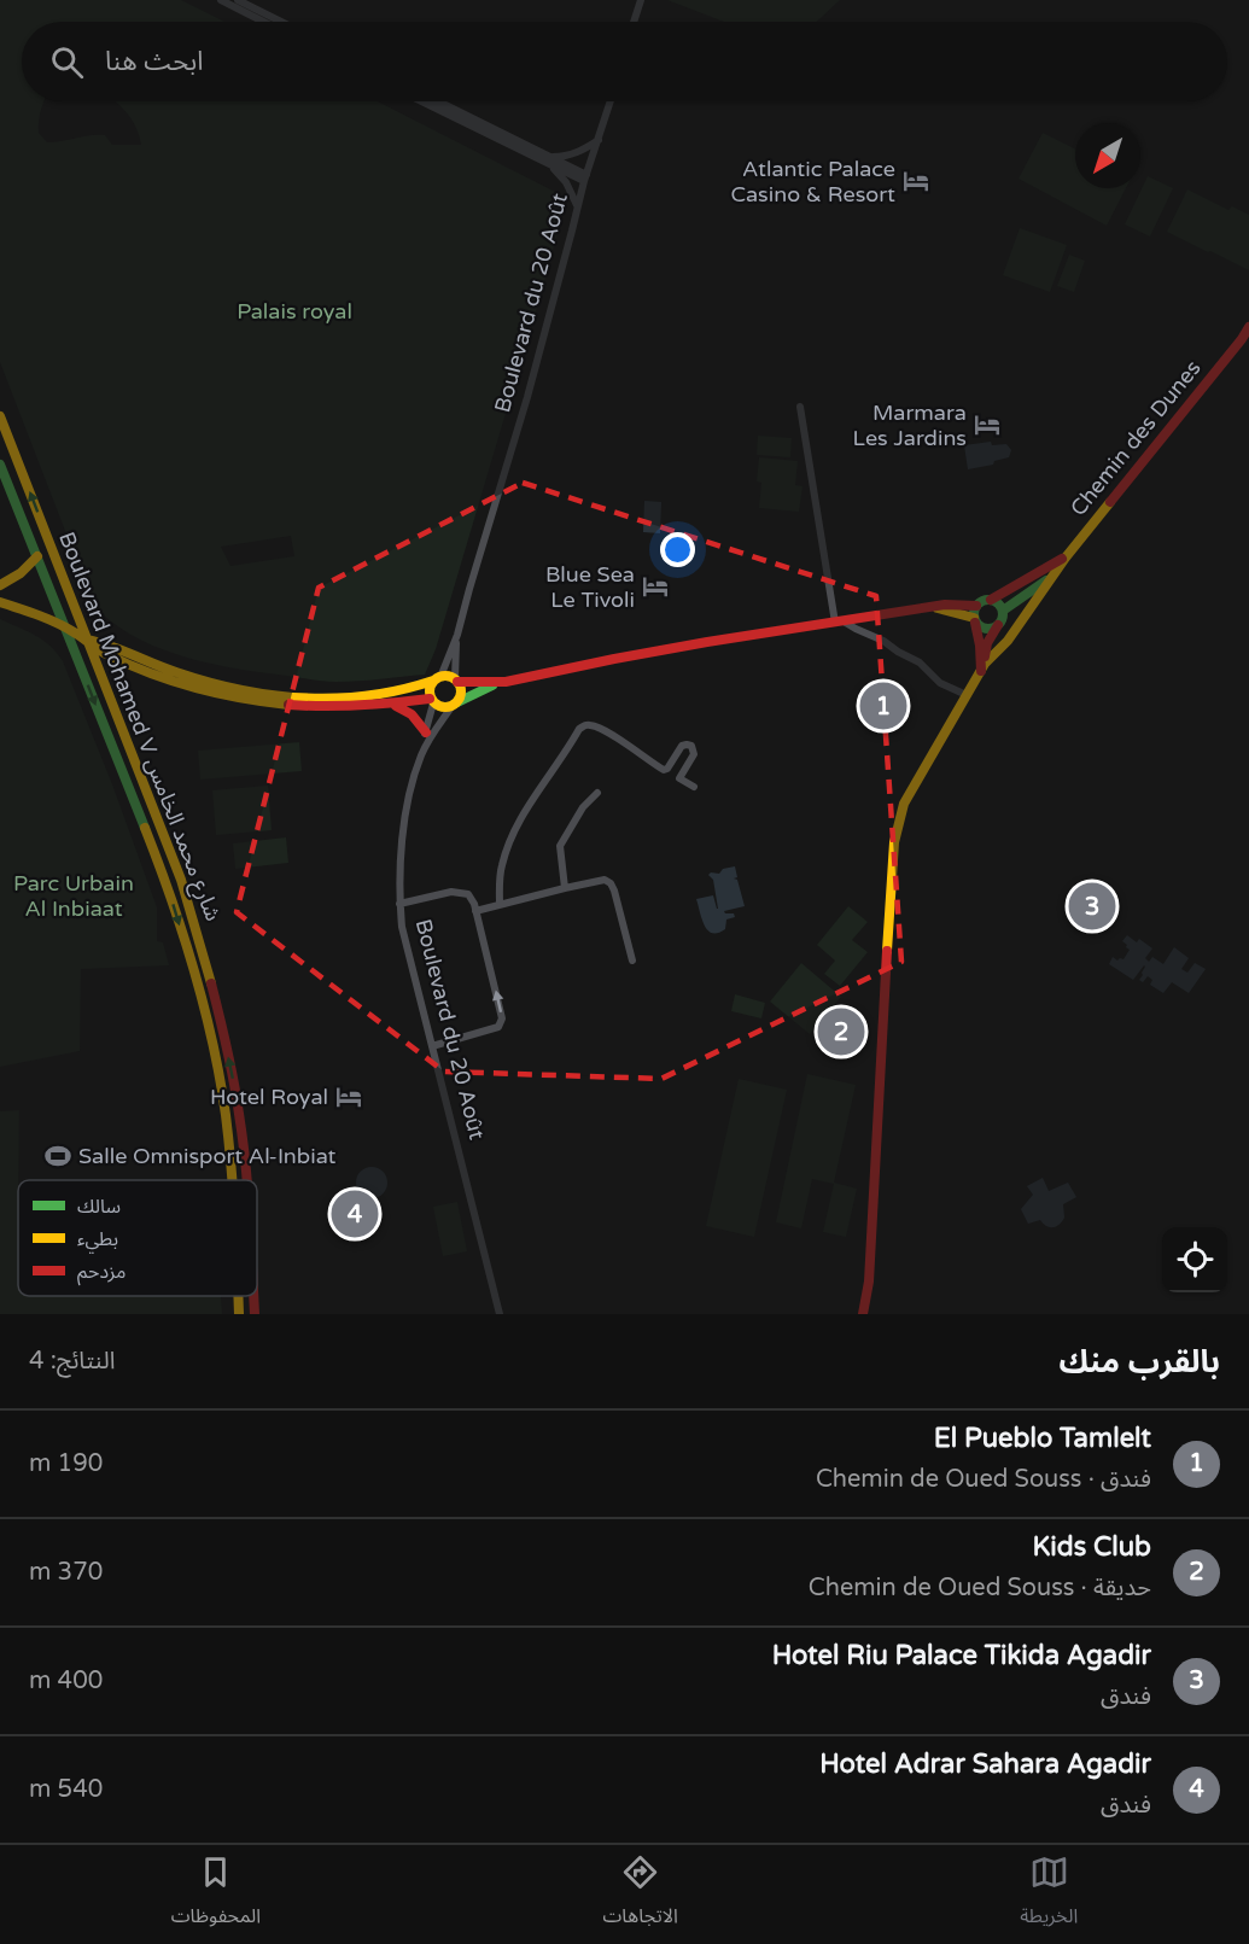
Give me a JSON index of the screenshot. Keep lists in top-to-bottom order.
{
  "streets": {
    "street": ["Boulevard du 20 Août", "Chemin des Dunes", "Boulevard Mohamed V شارع محمد الخامس"]
  },
  "crossings": [
    ["Boulevard du 20 Août", "Chemin des Dunes"]
  ],
  "parks": ["Palais royal", "Parc Urbain Al Inbiaat"],
  "places": {
    "hotel": [
      "Atlantic Palace Casino & Resort",
      "Marmara Les Jardins",
      "Blue Sea Le Tivoli",
      "Hotel Royal"
    ],
    "sports": ["Salle Omnisport Al-Inbiat"]
  },
  "legend": ["سالك", "بطيء", "مزدحم"],
  "north": "bottom left",
  "page": {
    "search": "ابحث هنا",
    "pins": [
      "1",
      "3",
      "2",
      "4"
    ],
    "heading": ["بالقرب منك", "النتائج: 4"],
    "list": [
      {
        "mark": "1",
        "name": "El Pueblo Tamlelt",
        "note": "فندق · Chemin de Oued Souss",
        "value": "190 m"
      },
      {
        "mark": "2",
        "name": "Kids Club",
        "note": "حديقة · Chemin de Oued Souss",
        "value": "370 m"
      },
      {
        "mark": "3",
        "name": "Hotel Riu Palace Tikida Agadir",
        "note": "فندق",
        "value": "400 m"
      },
      {
        "mark": "4",
        "name": "Hotel Adrar Sahara Agadir",
        "note": "فندق",
        "value": "540 m"
      }
    ],
    "nav": ["الخريطة", "الاتجاهات", "المحفوظات"]
  }
}
